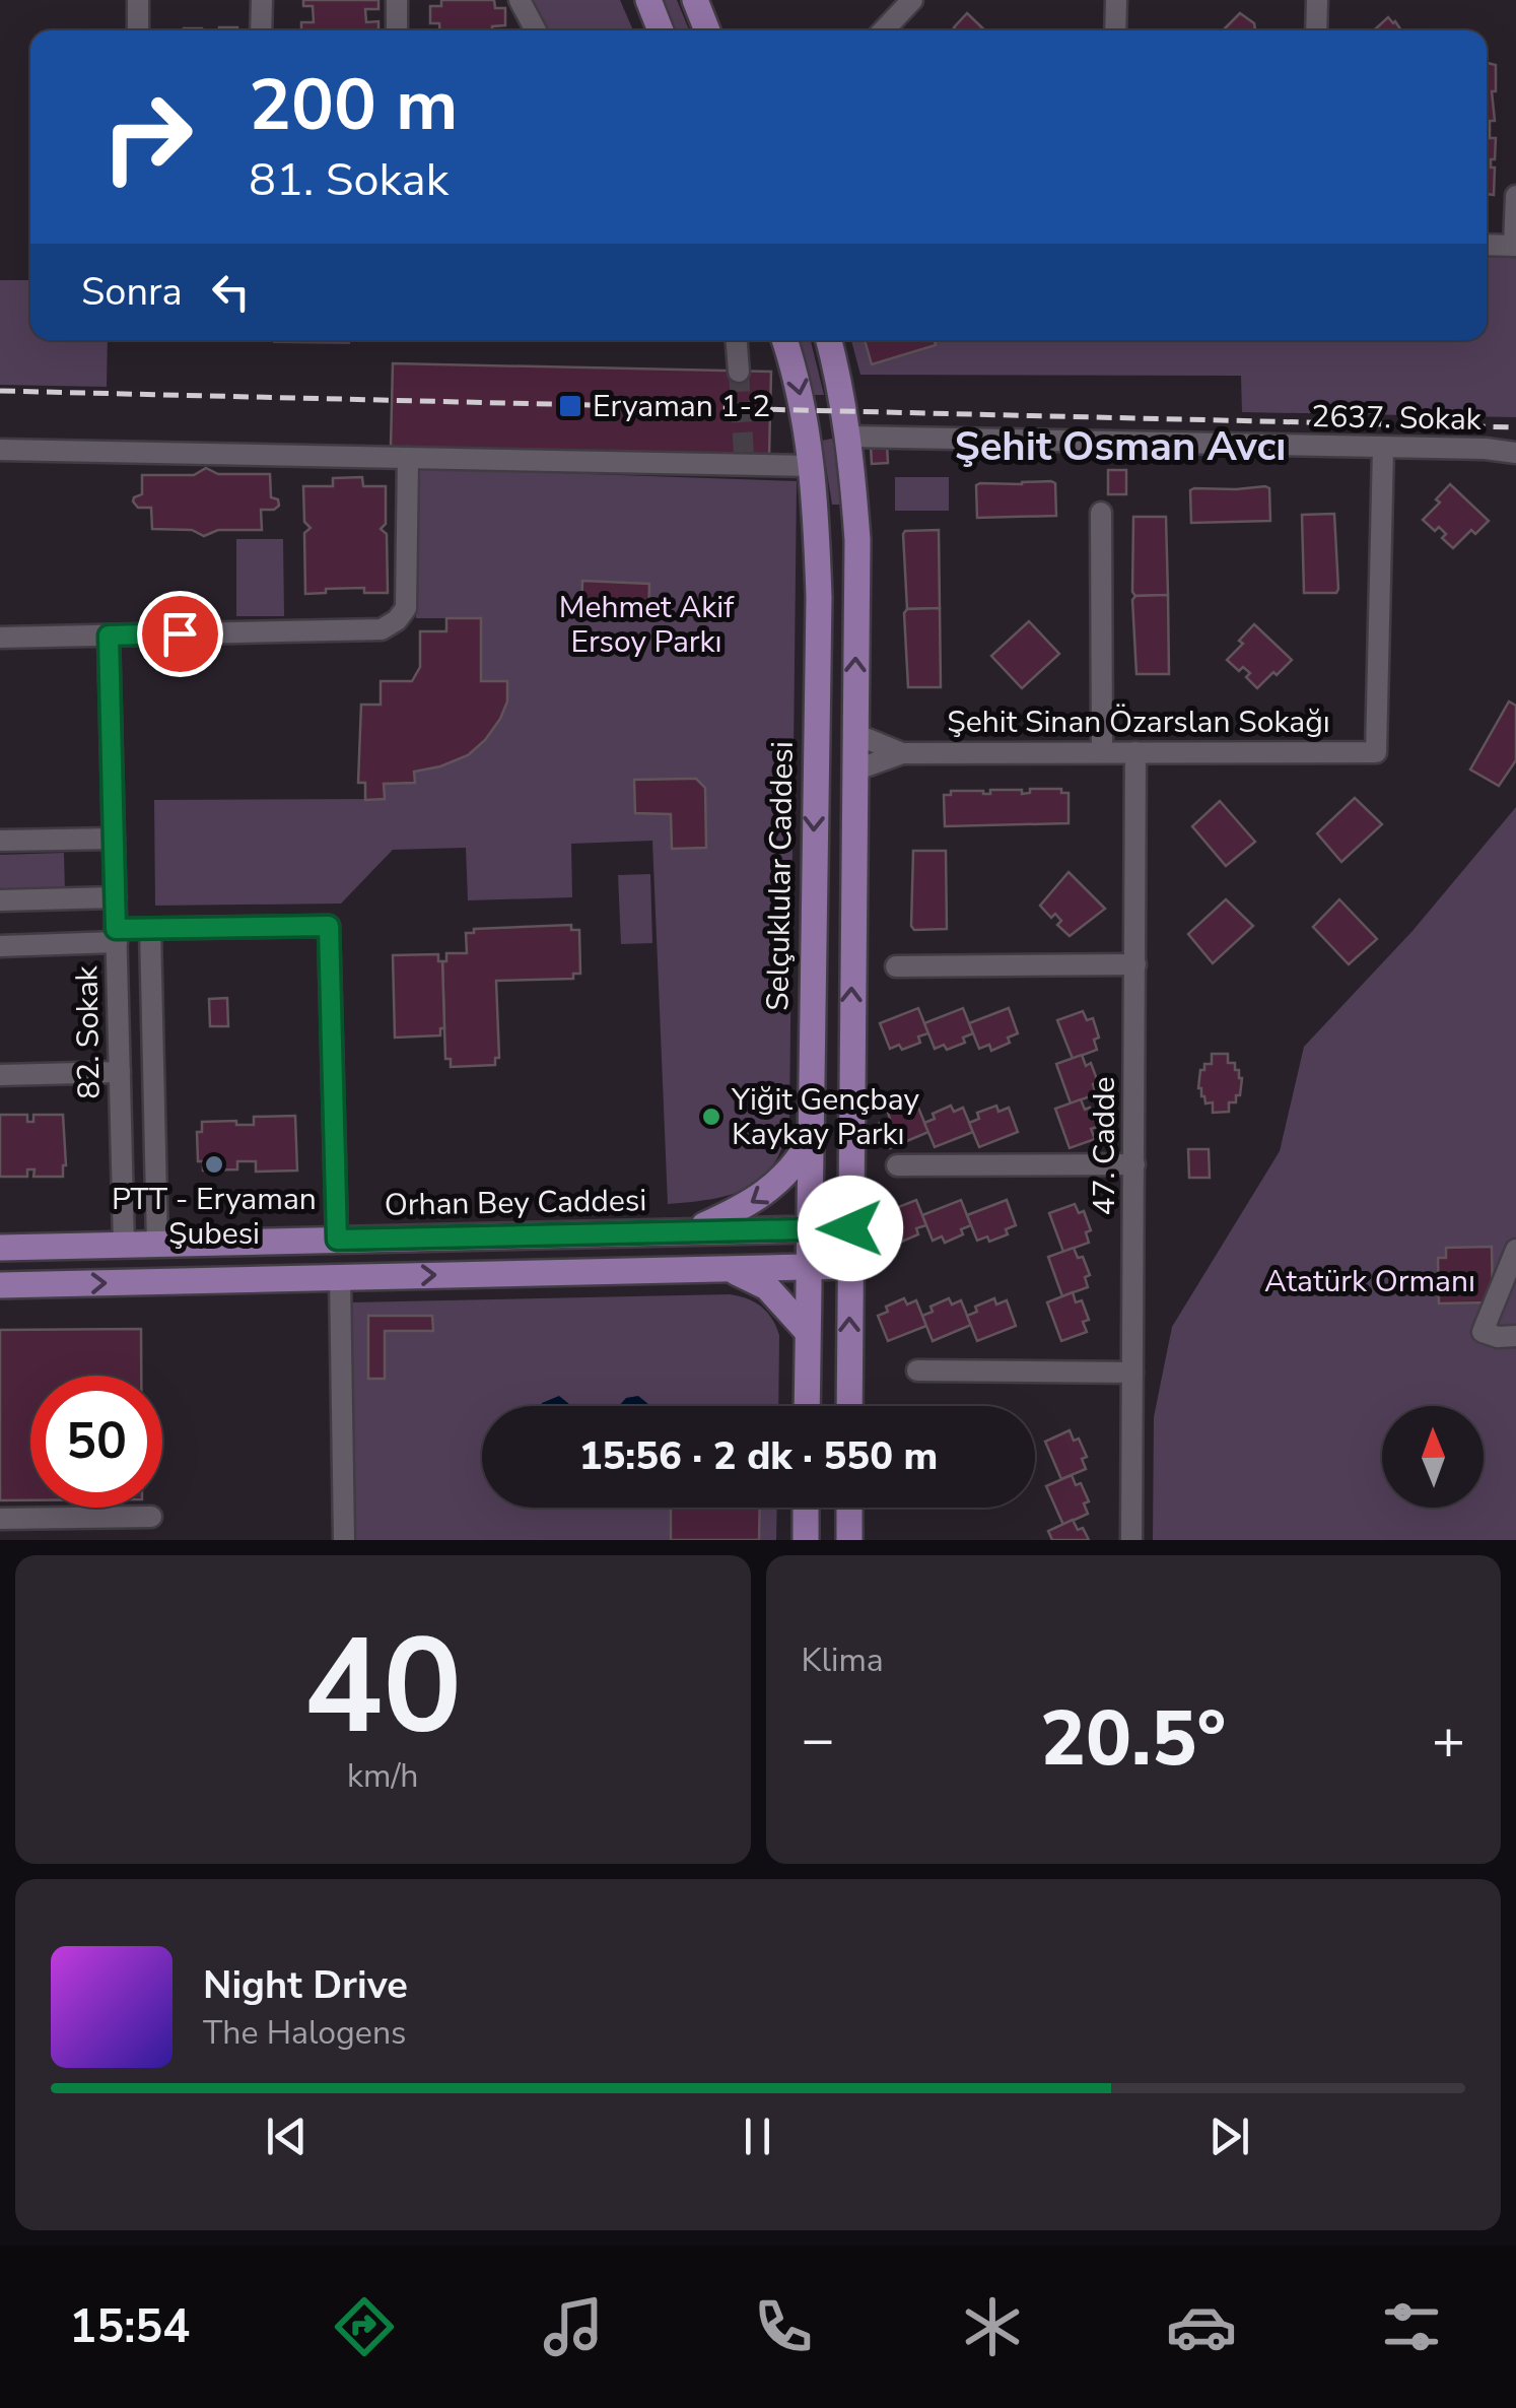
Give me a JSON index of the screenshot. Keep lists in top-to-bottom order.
{
  "streets": {
    "main road": ["Selçuklular Caddesi", "Orhan Bey Caddesi"],
    "street": [
      "2637. Sokak",
      "Şehit Sinan Özarslan Sokağı",
      "82. Sokak",
      "47. Cadde"
    ]
  },
  "crossings": [
    ["2637. Sokak", "Şehit Sinan Özarslan Sokağı"],
    ["Şehit Sinan Özarslan Sokağı", "47. Cadde"],
    ["Selçuklular Caddesi", "Orhan Bey Caddesi"],
    ["82. Sokak", "Orhan Bey Caddesi"]
  ],
  "districts": ["Şehit Osman Avcı"],
  "parks": ["Mehmet Akif Ersoy Parkı", "Atatürk Ormanı"],
  "places": {
    "transit": ["Eryaman 1-2"],
    "other": ["Yiğit Gençbay Kaykay Parkı", "PTT - Eryaman Şubesi"]
  },
  "north": "top",
  "page": {
    "turn": ["200 m", "81. Sokak"],
    "then": "Sonra",
    "limit": "50",
    "trip": "15:56 · 2 dk · 550 m",
    "tile": [
      ["40", "km/h"],
      "Klima"
    ],
    "heat": ["−", "20.5°", "+"],
    "song": ["Night Drive", "The Halogens"],
    "tabs": "15:54"
  }
}
